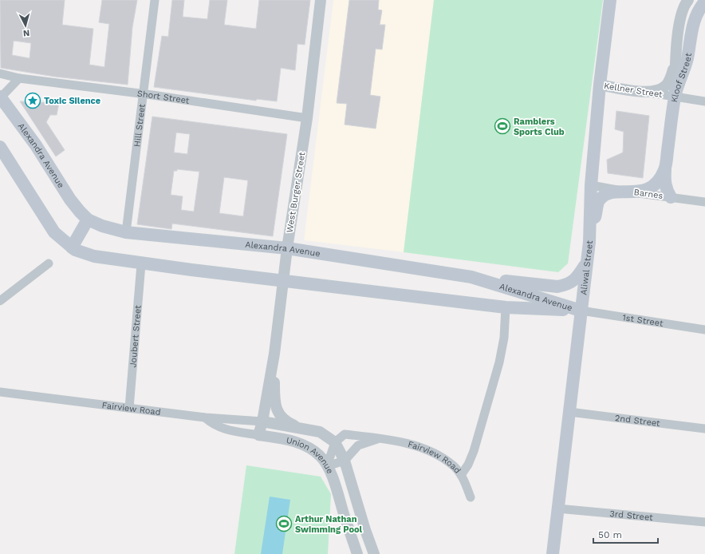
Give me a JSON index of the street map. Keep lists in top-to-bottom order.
{
  "streets": {
    "main road": ["Kloof Street", "Alexandra Avenue", "Aliwal Street"],
    "street": [
      "Kellner Street",
      "Short Street",
      "Hill Street",
      "West Burger Street",
      "Barnes",
      "1st Street",
      "Joubert Street",
      "Fairview Road",
      "2nd Street",
      "Union Avenue",
      "3rd Street"
    ]
  },
  "crossings": [
    ["Kloof Street", "Kellner Street"],
    ["Kellner Street", "Aliwal Street"],
    ["Short Street", "Hill Street"],
    ["Short Street", "West Burger Street"],
    ["Hill Street", "Alexandra Avenue"],
    ["Alexandra Avenue", "West Burger Street"],
    ["Alexandra Avenue", "Aliwal Street"],
    ["Alexandra Avenue", "1st Street"],
    ["Alexandra Avenue", "Joubert Street"],
    ["West Burger Street", "Fairview Road"],
    ["West Burger Street", "Union Avenue"],
    ["Barnes", "Aliwal Street"],
    ["Aliwal Street", "1st Street"],
    ["Aliwal Street", "2nd Street"],
    ["Aliwal Street", "3rd Street"],
    ["Joubert Street", "Fairview Road"],
    ["Fairview Road", "Union Avenue"]
  ],
  "places": {
    "place": ["Toxic Silence"],
    "sports": ["Ramblers Sports Club", "Arthur Nathan Swimming Pool"]
  },
  "scale_bar": "50 m",
  "north": "bottom"
}
